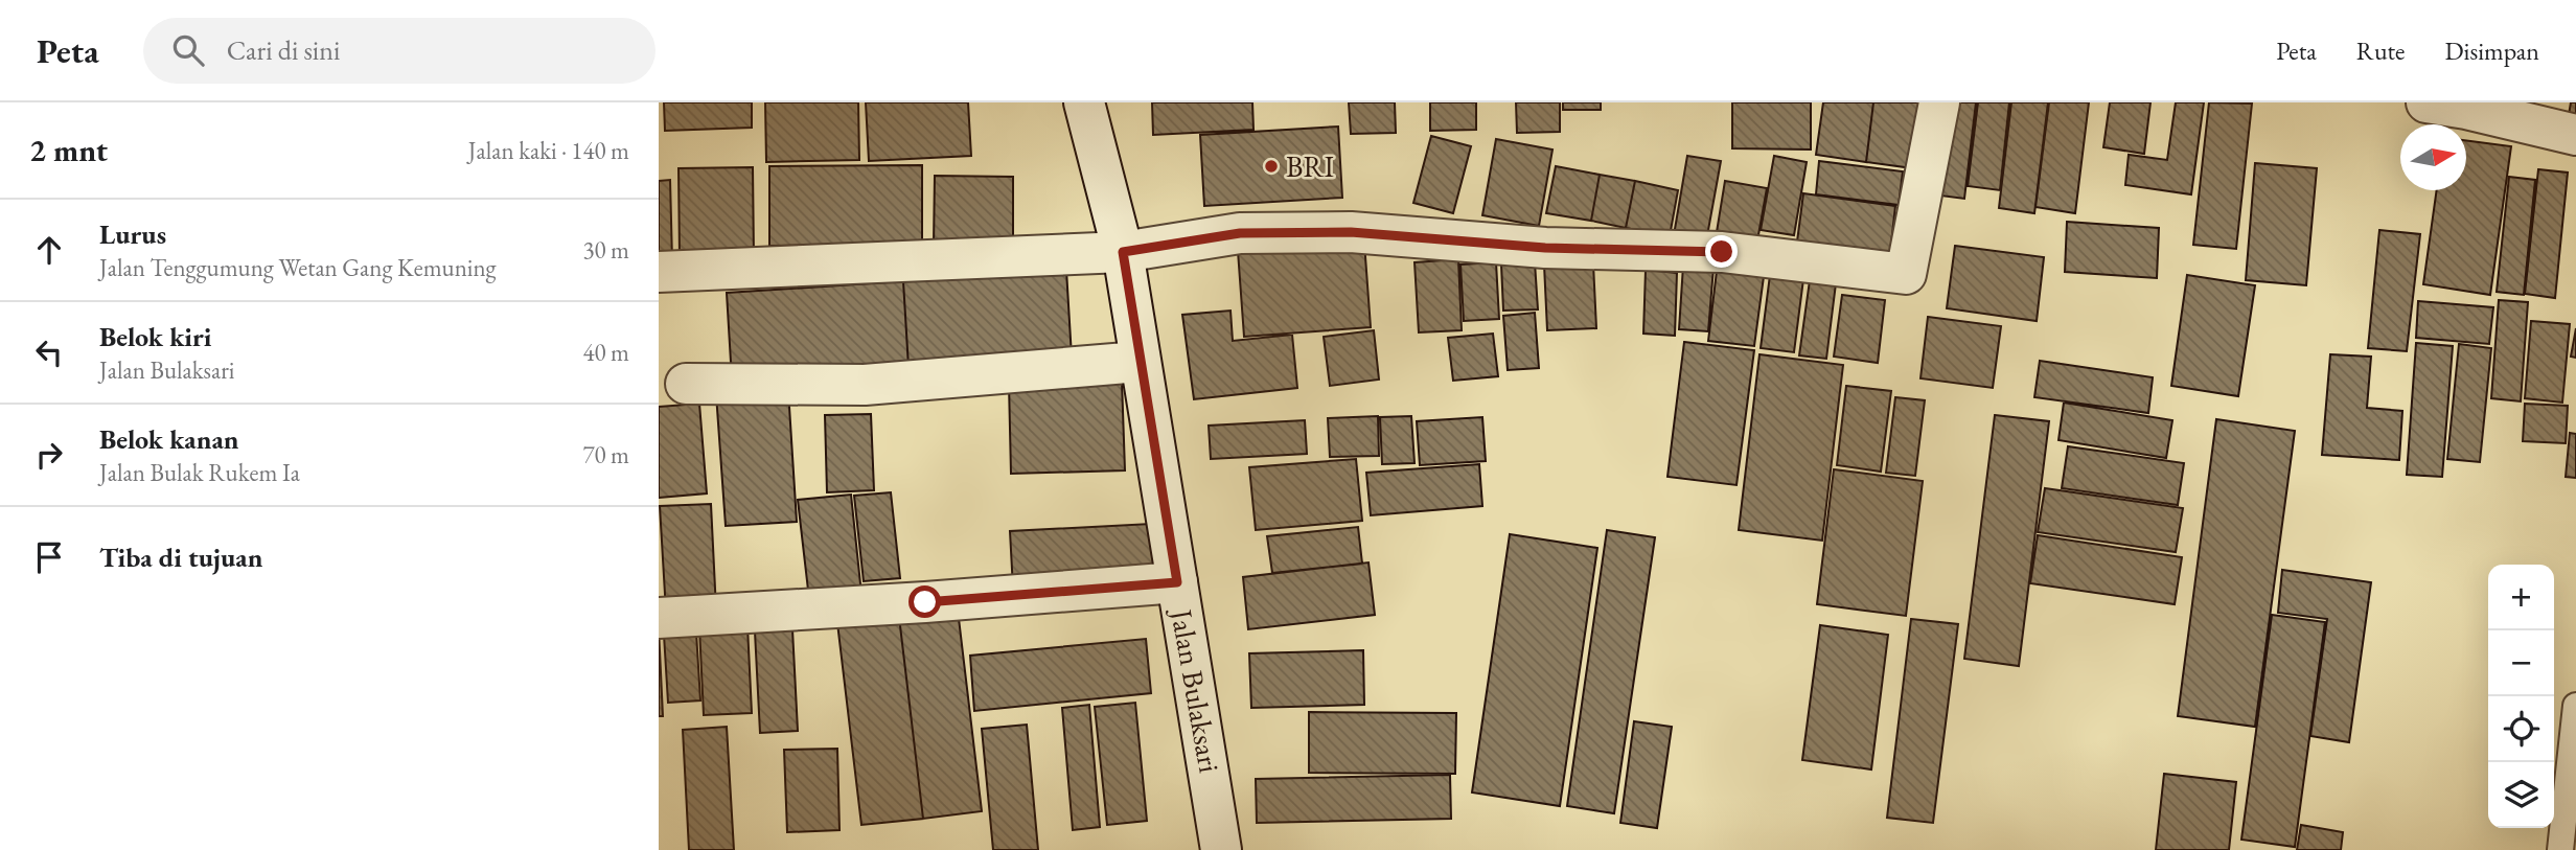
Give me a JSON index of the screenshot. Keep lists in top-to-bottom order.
{
  "streets": {
    "street": ["Jalan Bulaksari"]
  },
  "places": ["BRI"],
  "north": "right",
  "page": {
    "header": "Peta",
    "search": "Cari di sini",
    "nav": ["Peta", "Rute", "Disimpan"],
    "heading": ["2 mnt", "Jalan kaki · 140 m"],
    "list": [
      ["Lurus", "Jalan Tenggumung Wetan Gang Kemuning", "30 m"],
      ["Belok kiri", "Jalan Bulaksari", "40 m"],
      ["Belok kanan", "Jalan Bulak Rukem Ia", "70 m"],
      "Tiba di tujuan"
    ],
    "map_buttons": ["+", "−"]
  }
}
